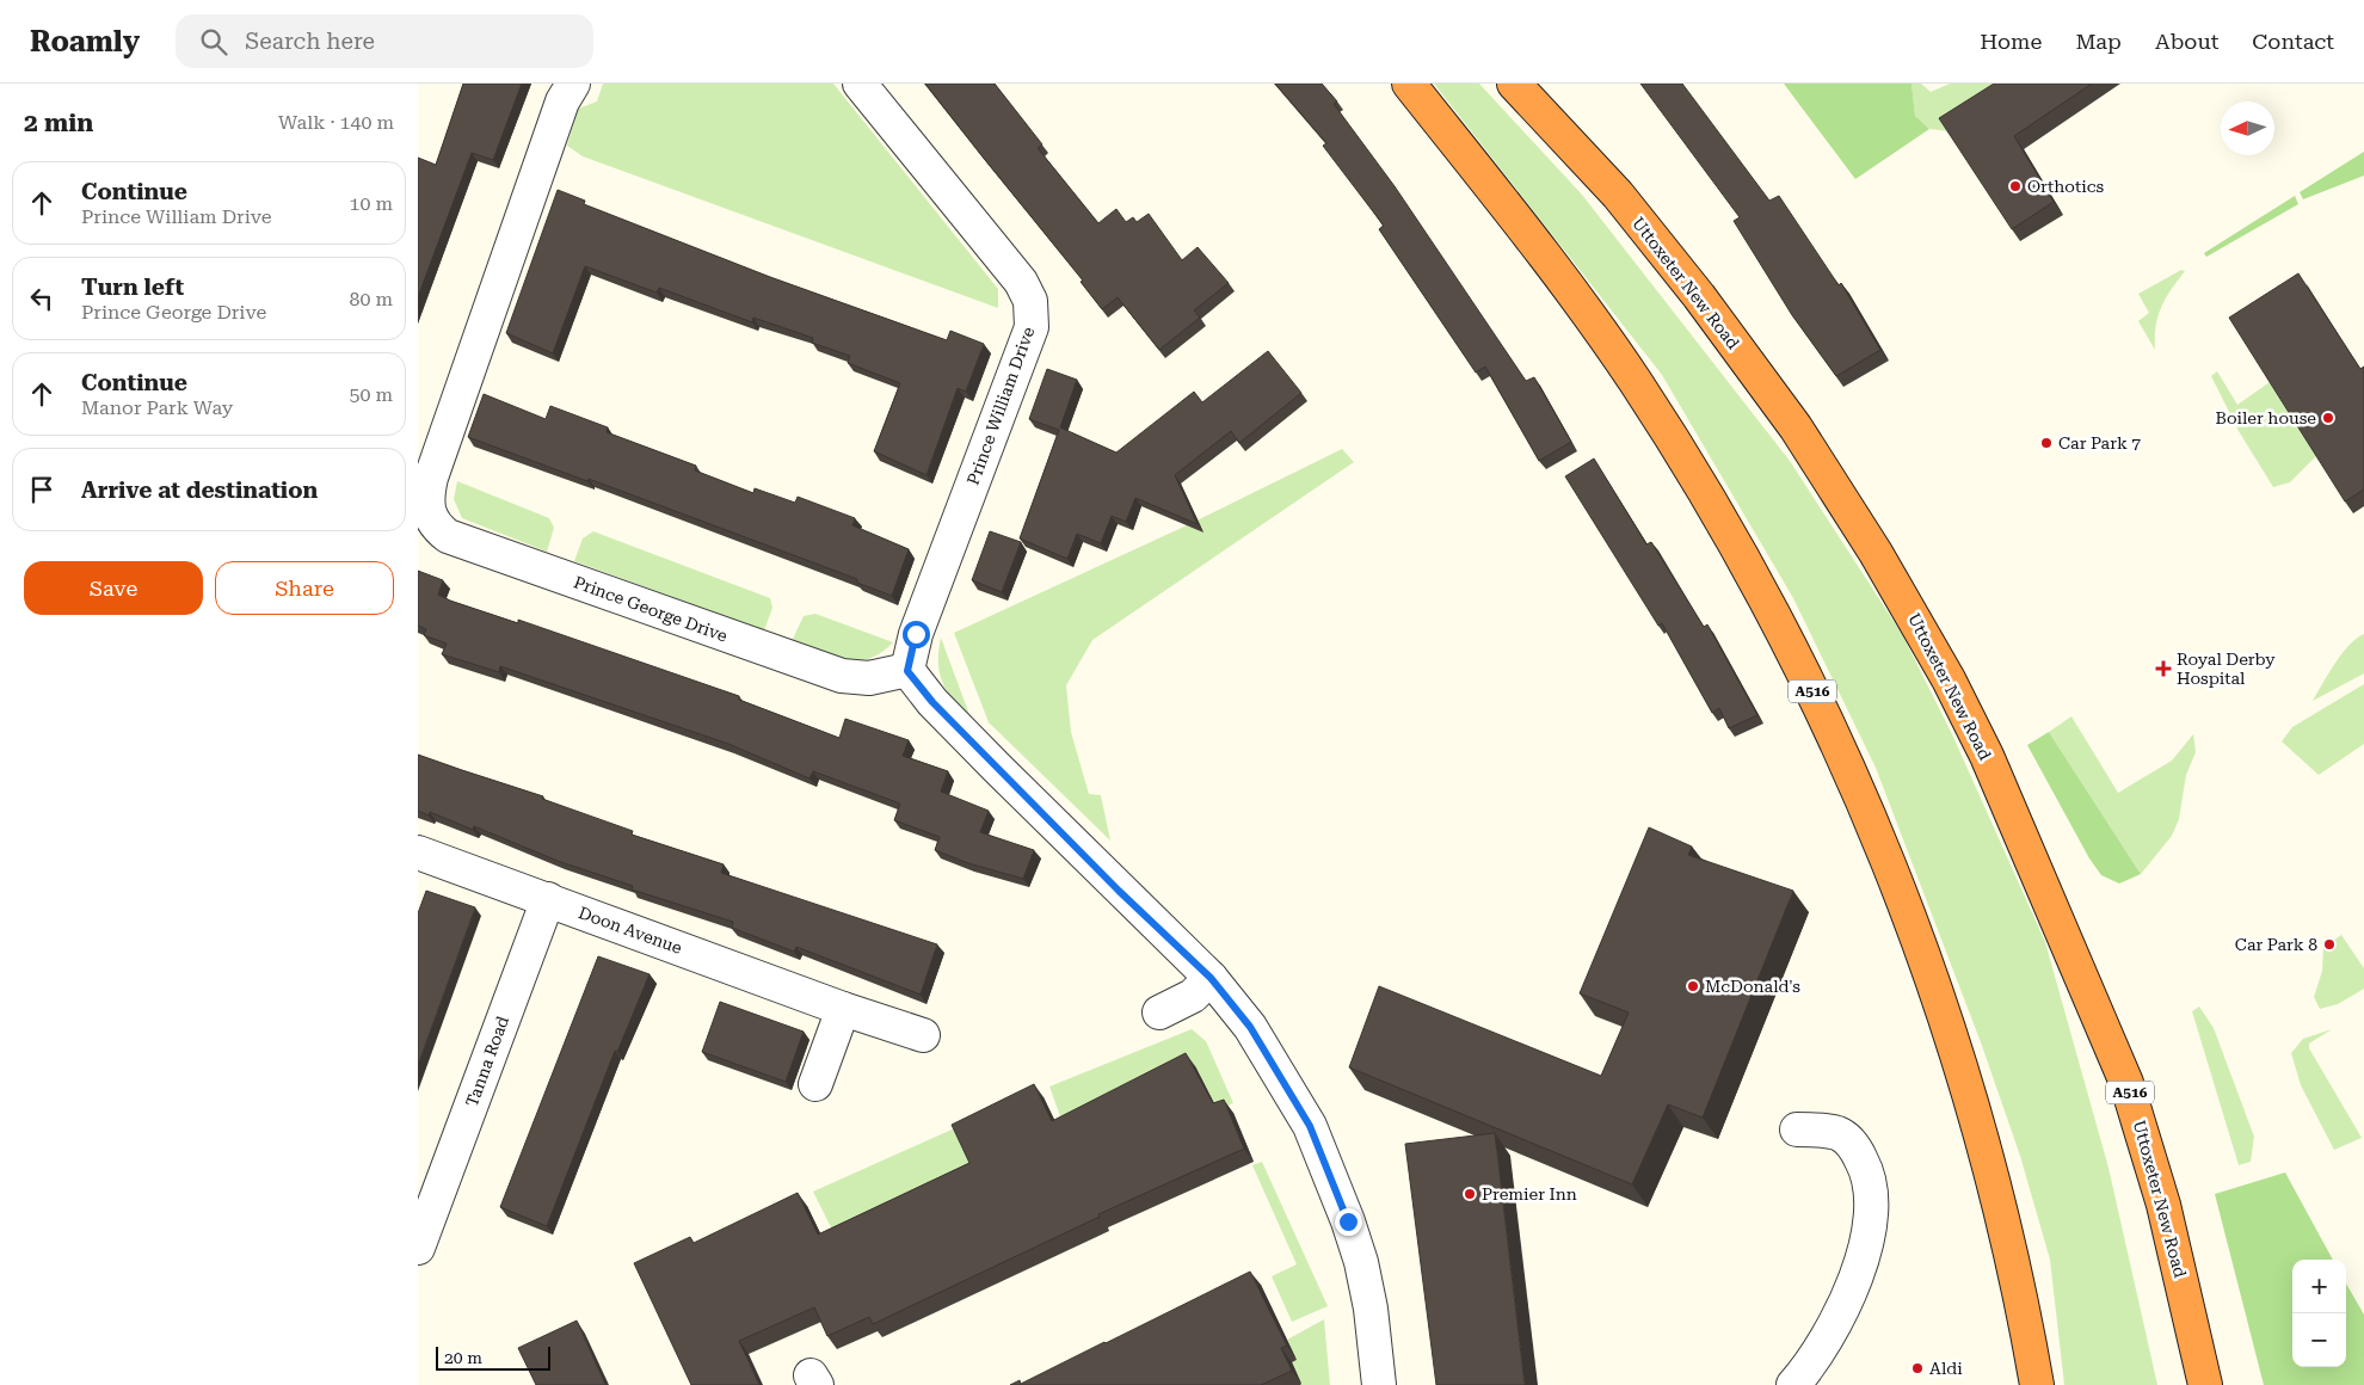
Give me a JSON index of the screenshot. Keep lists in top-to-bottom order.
{
  "streets": {
    "highway": ["Uttoxeter New Road", "A516"],
    "street": [
      "Prince William Drive",
      "Prince George Drive",
      "Doon Avenue",
      "Tanna Road"
    ]
  },
  "crossings": [
    ["Prince William Drive", "Prince George Drive"],
    ["Doon Avenue", "Tanna Road"]
  ],
  "places": {
    "other": [
      "Orthotics",
      "Boiler house",
      "Car Park 7",
      "Car Park 8",
      "McDonald's",
      "Premier Inn",
      "Aldi"
    ],
    "health": ["Royal Derby Hospital"]
  },
  "scale_bar": "20 m",
  "north": "left",
  "page": {
    "header": "Roamly",
    "search": "Search here",
    "nav": [
      "Home",
      "Map",
      "About",
      "Contact"
    ],
    "heading": ["2 min", "Walk · 140 m"],
    "list": [
      ["Continue", "Prince William Drive", "10 m"],
      ["Turn left", "Prince George Drive", "80 m"],
      ["Continue", "Manor Park Way", "50 m"],
      "Arrive at destination"
    ],
    "buttons": ["Save", "Share"],
    "map_buttons": ["+", "−"],
    "scale": "20 m"
  }
}
